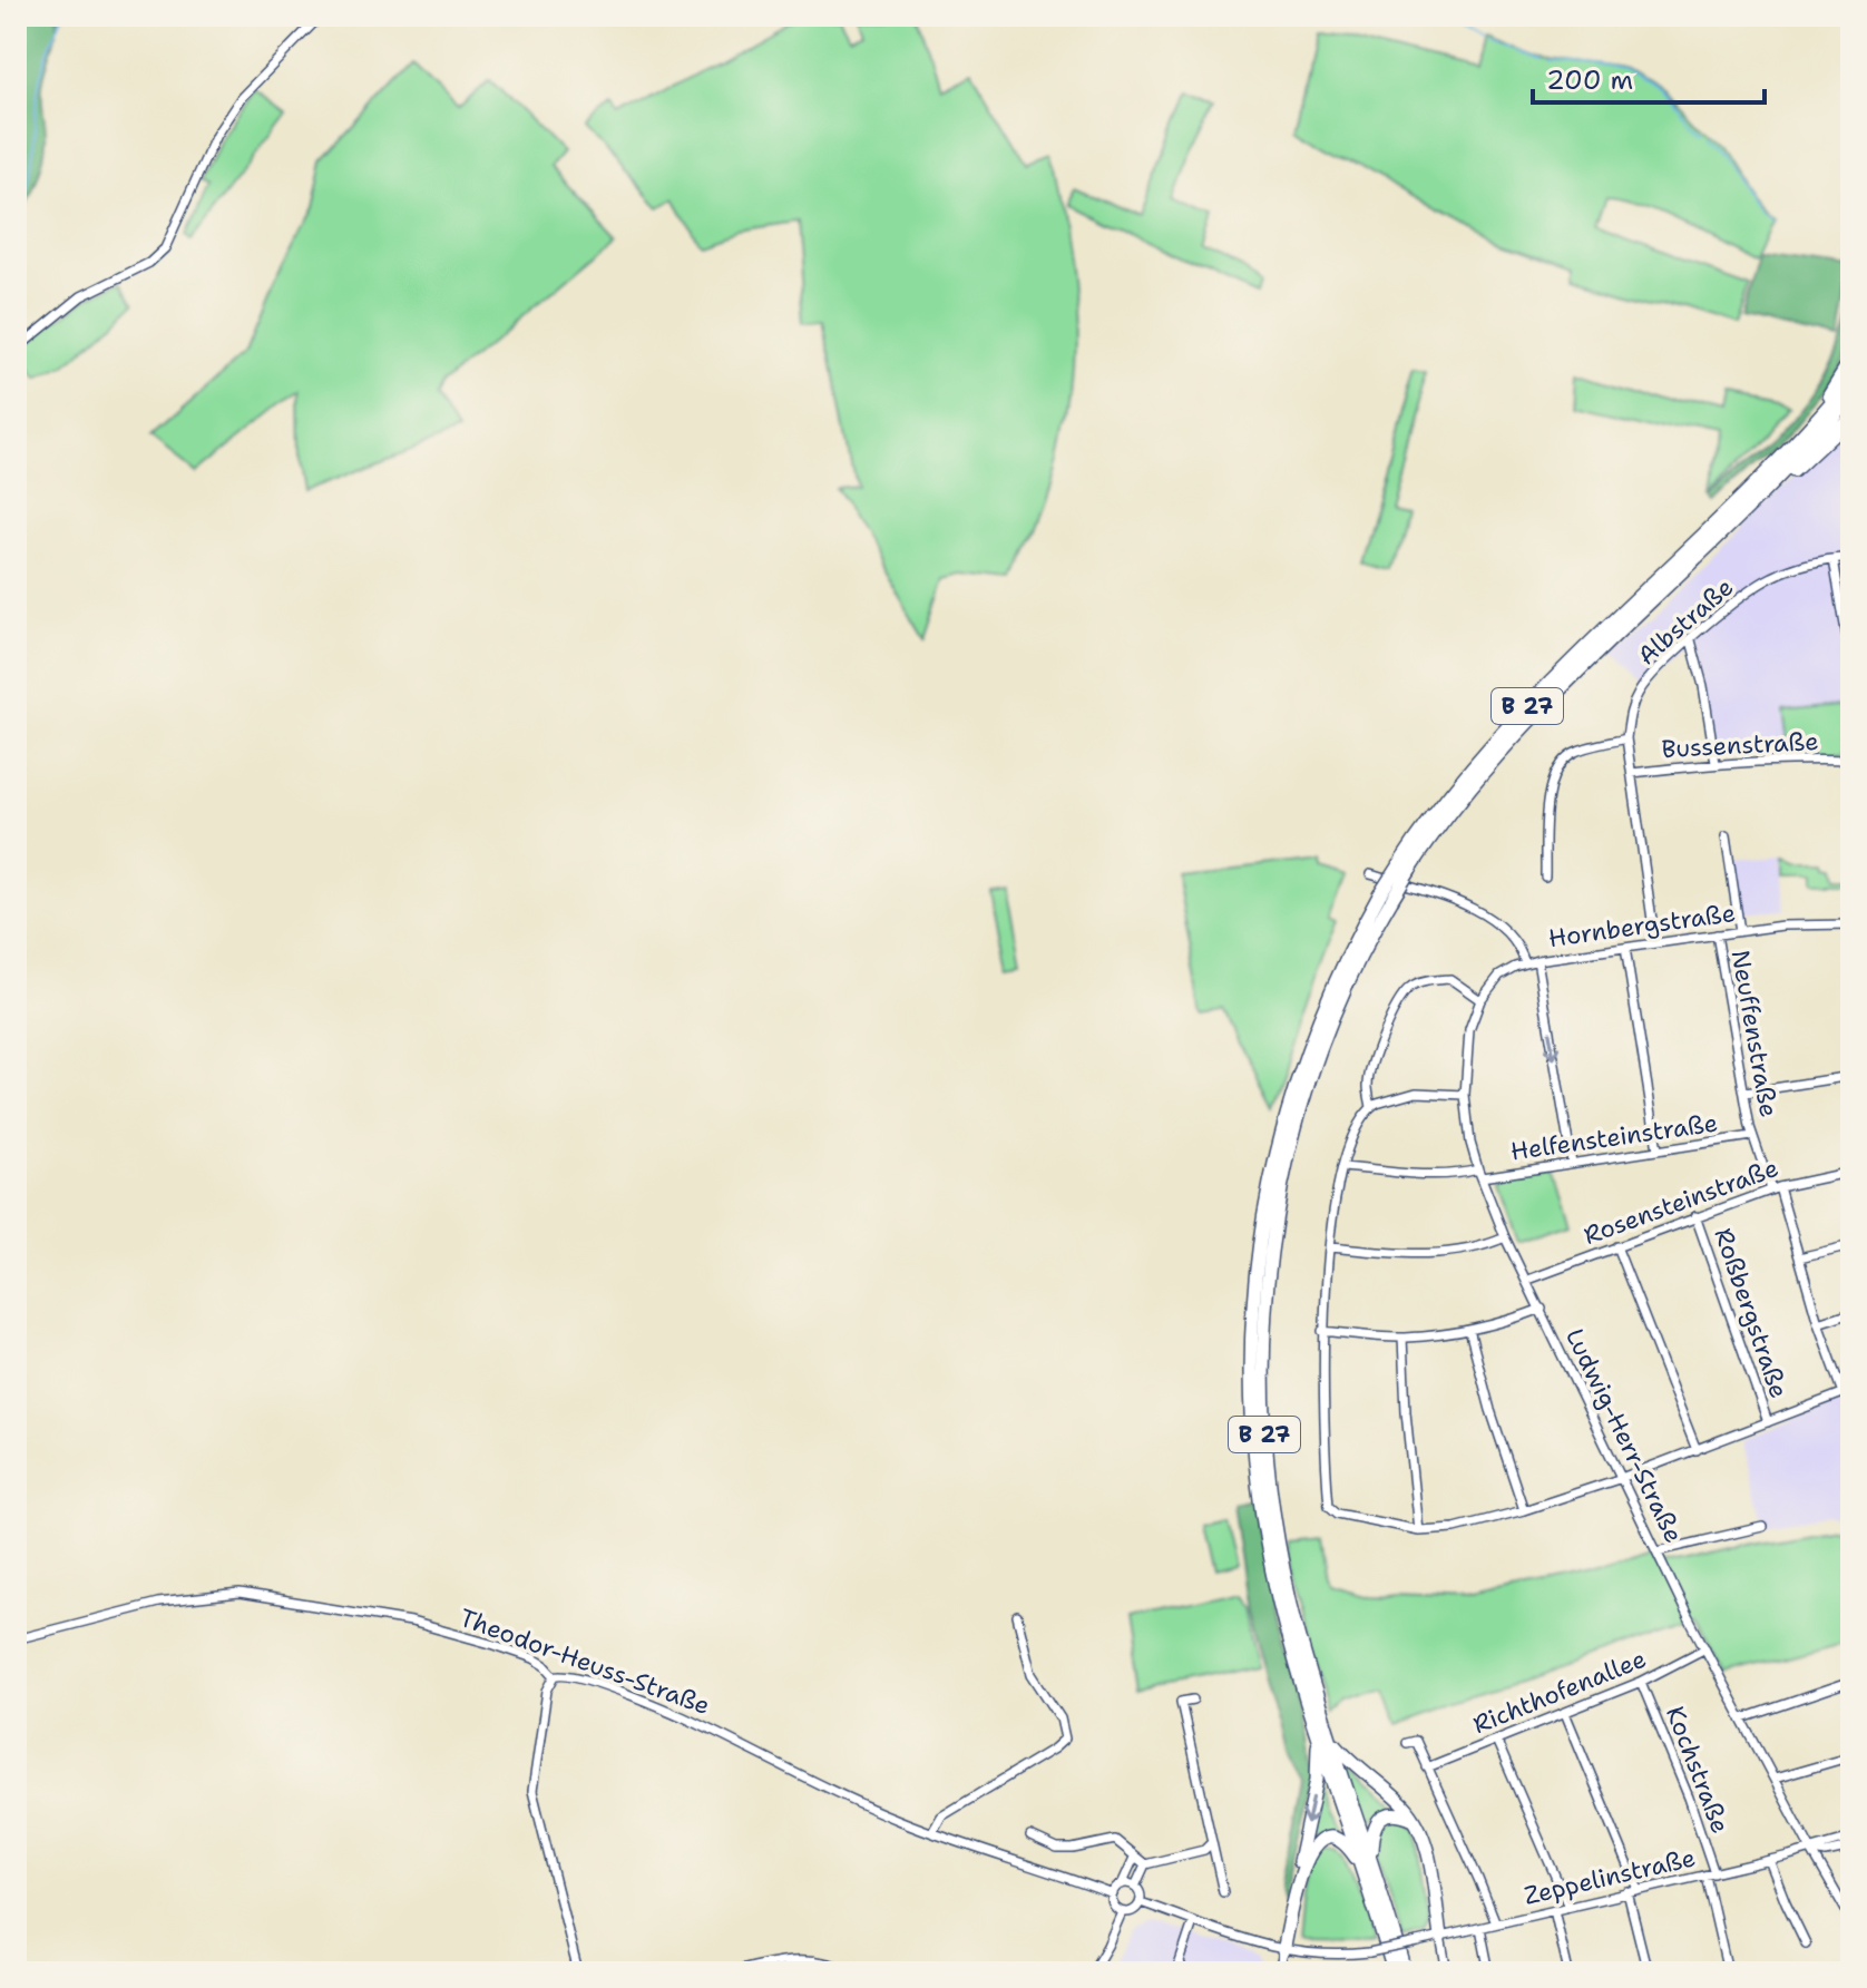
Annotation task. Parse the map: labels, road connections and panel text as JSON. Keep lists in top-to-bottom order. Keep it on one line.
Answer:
{"streets":{"highway":["B 27"],"street":["Albstraße","Bussenstraße","Hornbergstraße","Neuffenstraße","Helfensteinstraße","Rosensteinstraße","Roßbergstraße","Ludwig-Herr-Straße","Theodor-Heuss-Straße","Richthofenallee","Kochstraße","Zeppelinstraße"]},"crossings":[["Albstraße","Bussenstraße"],["Albstraße","Hornbergstraße"],["B 27","Zeppelinstraße"],["Hornbergstraße","Neuffenstraße"],["Hornbergstraße","Ludwig-Herr-Straße"],["Neuffenstraße","Helfensteinstraße"],["Neuffenstraße","Rosensteinstraße"],["Helfensteinstraße","Ludwig-Herr-Straße"],["Rosensteinstraße","Roßbergstraße"],["Rosensteinstraße","Ludwig-Herr-Straße"],["Ludwig-Herr-Straße","Richthofenallee"],["Ludwig-Herr-Straße","Zeppelinstraße"],["Richthofenallee","Kochstraße"],["Kochstraße","Zeppelinstraße"]],"scale_bar":"200 m"}
